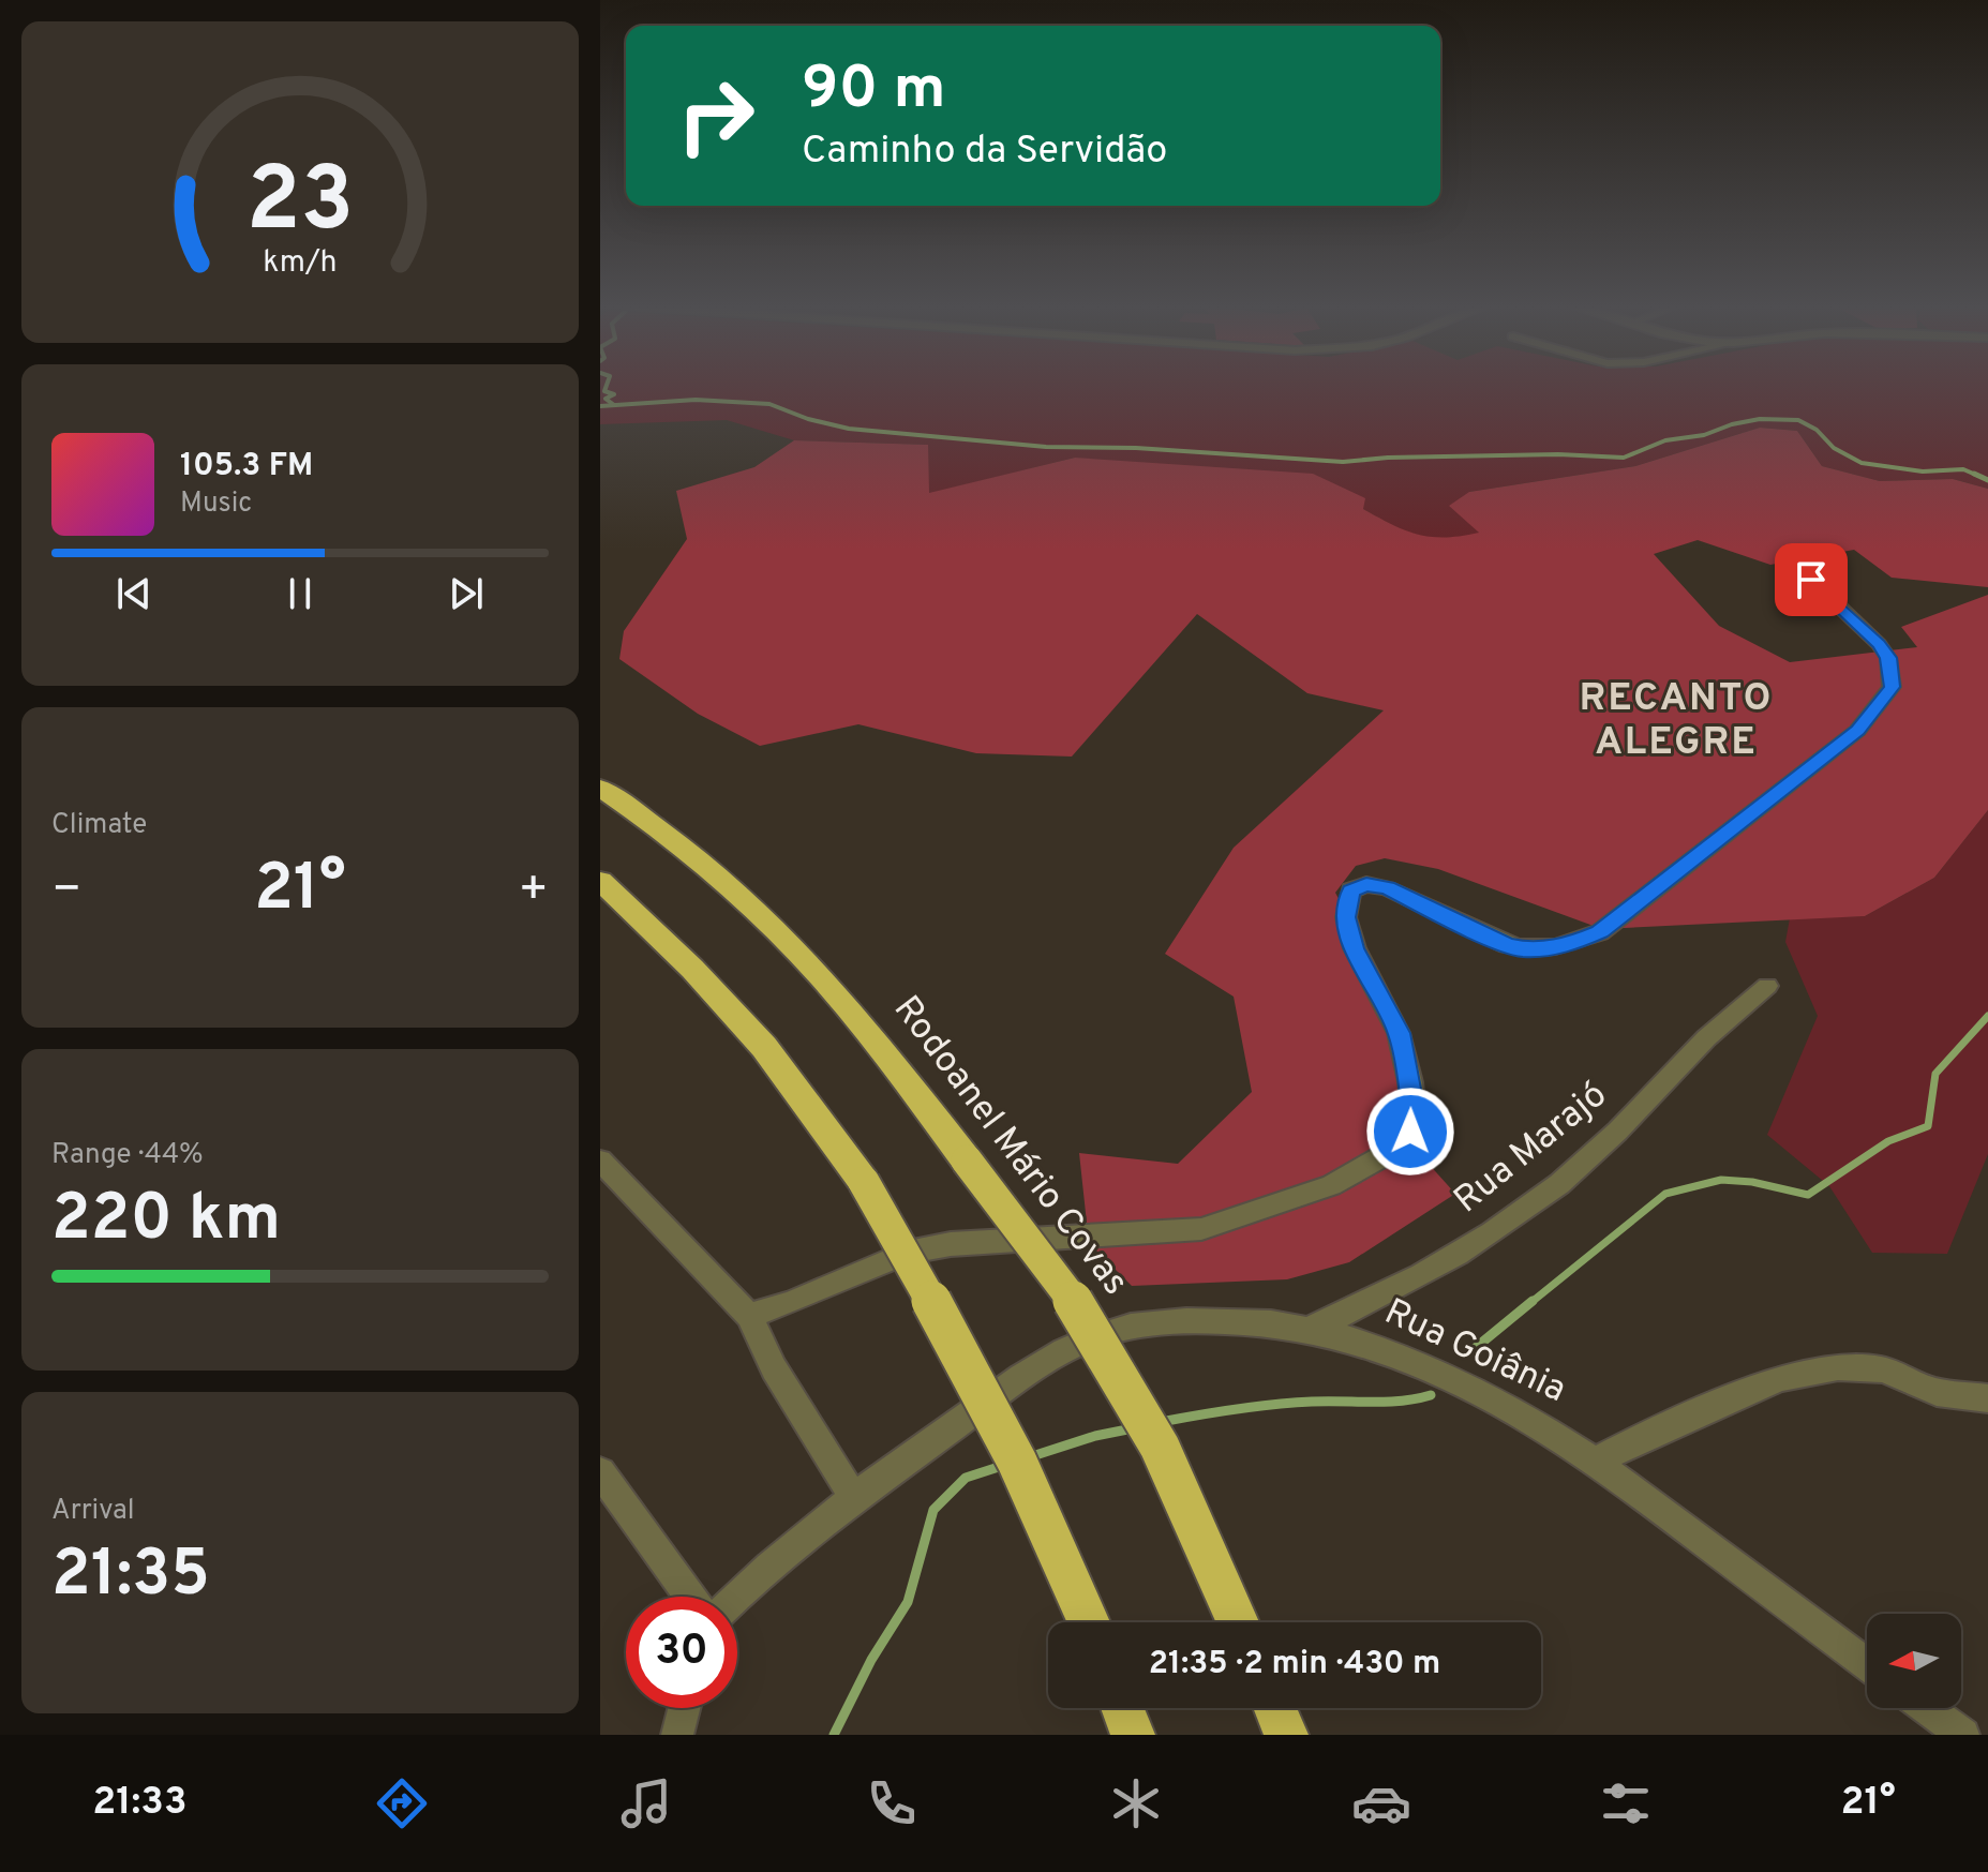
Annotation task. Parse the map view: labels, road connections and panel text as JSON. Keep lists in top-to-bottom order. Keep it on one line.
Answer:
{"streets":{"highway":["Rodoanel Mário Covas"],"street":["Rua Marajó","Rua Goiânia"]},"crossings":[["Rua Marajó","Rua Goiânia"]],"districts":["RECANTO ALEGRE"],"north":"left","page":{"turn":["90 m","Caminho da Servidão"],"song":["105.3 FM","Music"],"tile":["Climate",["Range · 44%","220 km"],["Arrival","21:35"]],"heat":["−","21°","+"],"limit":"30","trip":"21:35 · 2 min · 430 m","tabs":["21:33","21°"],"gauge":["23","km/h"]}}
